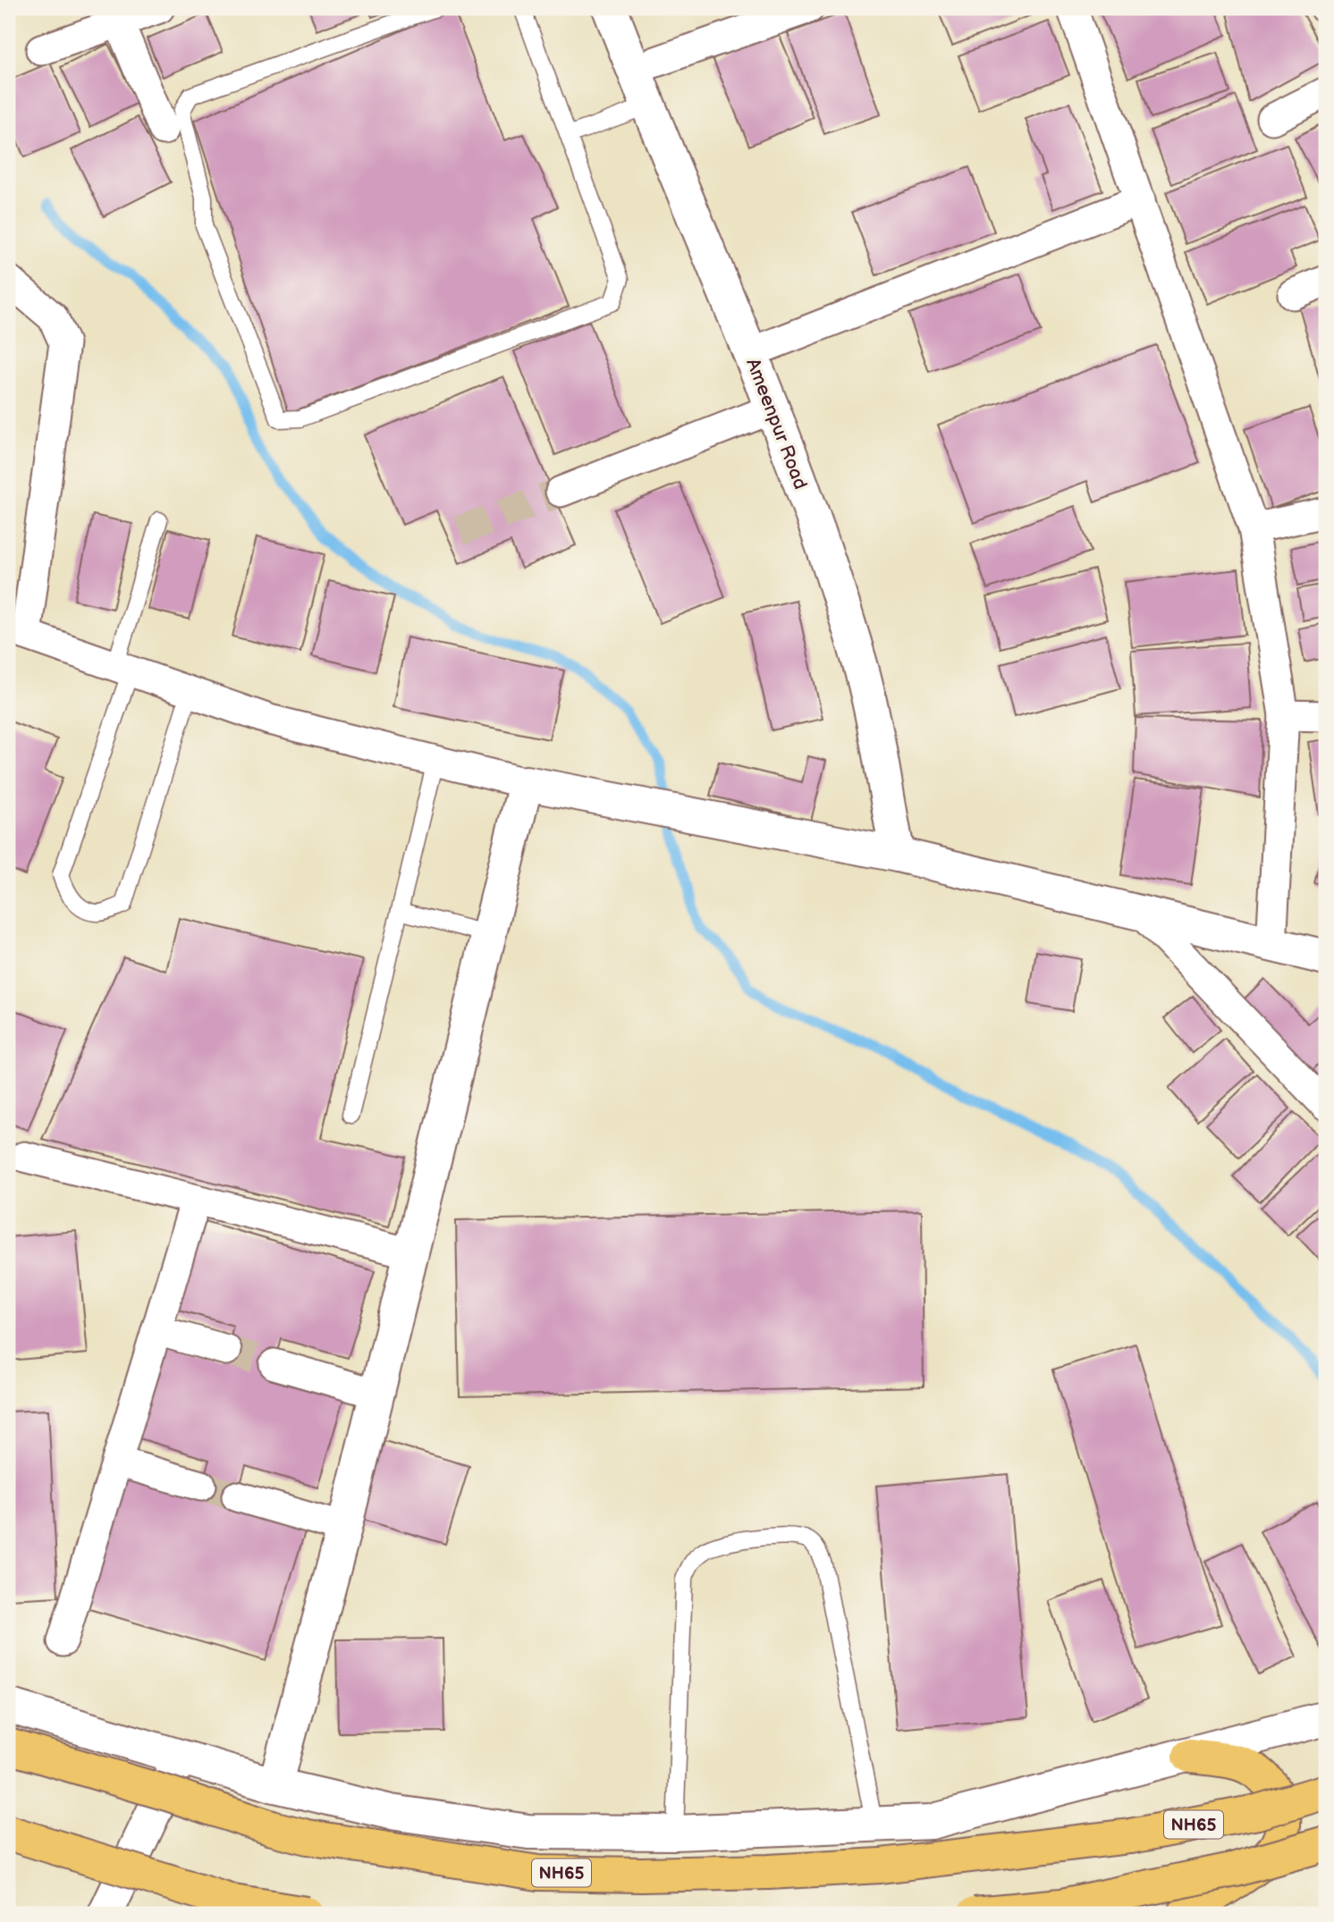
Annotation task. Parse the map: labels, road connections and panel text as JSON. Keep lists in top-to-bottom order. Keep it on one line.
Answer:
{"streets":{"main road":["NH65"],"street":["Ameenpur Road"]}}
